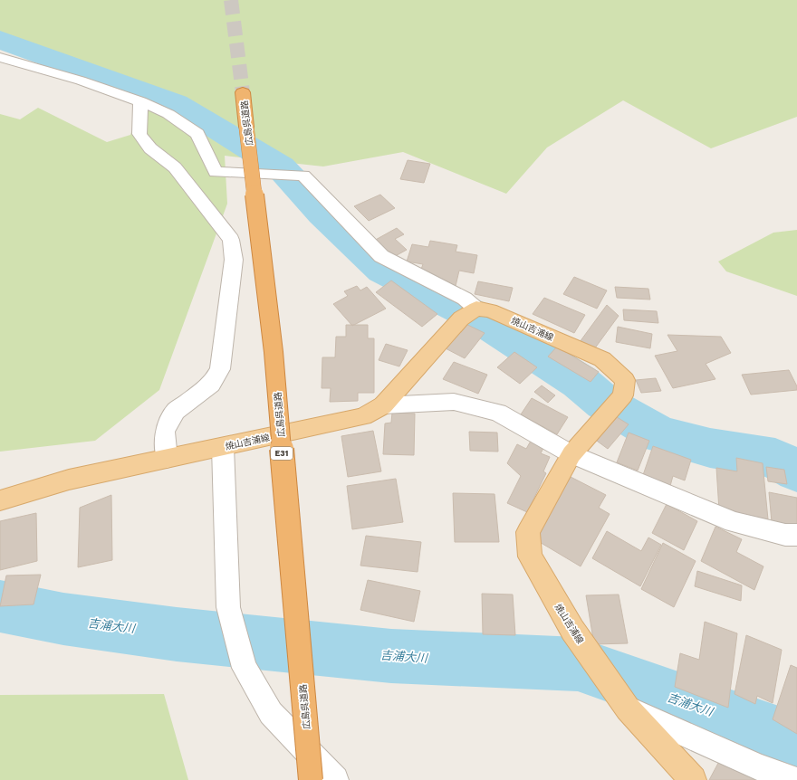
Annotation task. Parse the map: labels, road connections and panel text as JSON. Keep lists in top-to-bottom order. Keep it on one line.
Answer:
{"streets":{"highway":["広島呉道路","E31"],"main road":["焼山吉浦線"]},"water":["吉浦大川"]}
